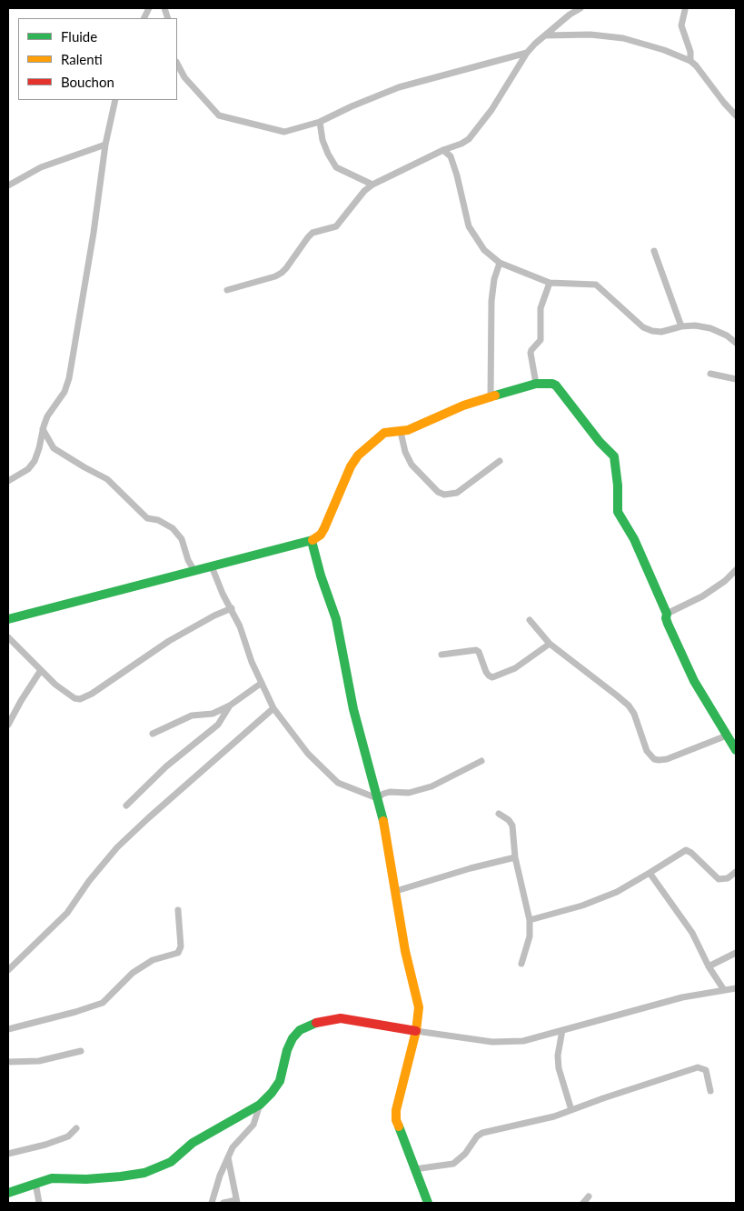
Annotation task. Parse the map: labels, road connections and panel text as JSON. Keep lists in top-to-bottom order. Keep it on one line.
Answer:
{"legend":["Fluide","Ralenti","Bouchon"]}
